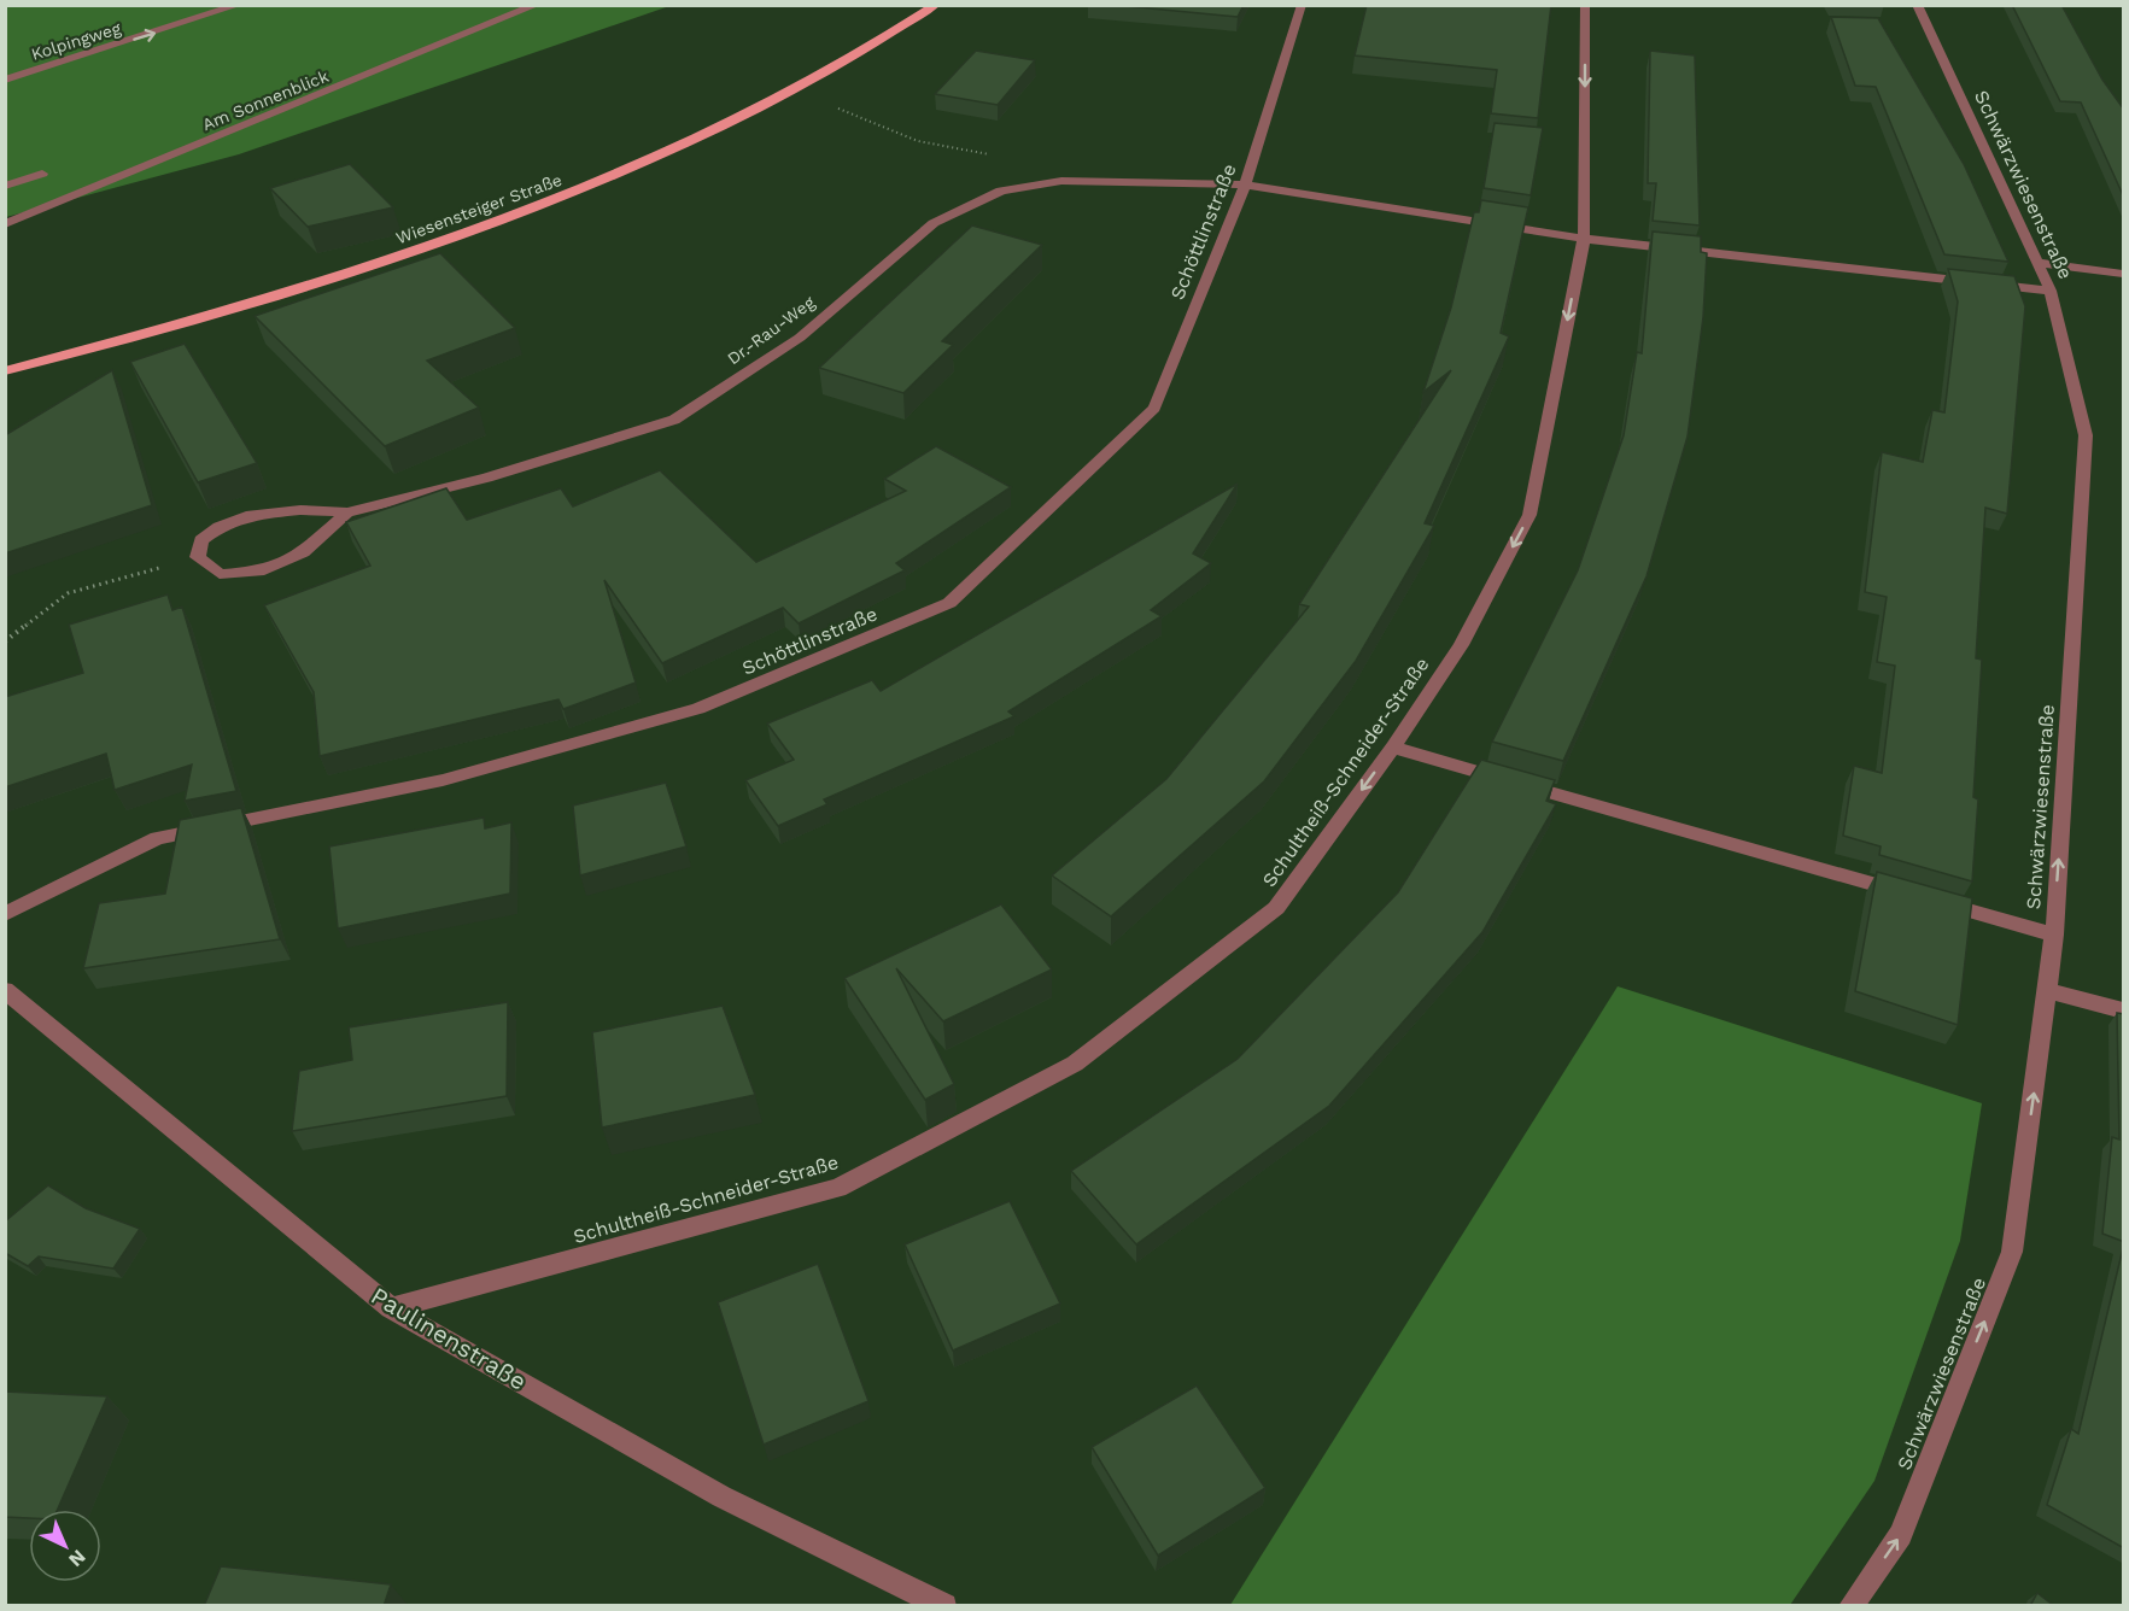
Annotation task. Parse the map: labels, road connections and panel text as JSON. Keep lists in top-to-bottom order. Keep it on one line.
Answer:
{"streets":{"main road":["Wiesensteiger Straße"],"street":["Kolpingweg","Am Sonnenblick","Schwärzwiesenstraße","Schöttlinstraße","Dr.-Rau-Weg","Schultheiß-Schneider-Straße","Paulinenstraße"]},"crossings":[["Schwärzwiesenstraße","Dr.-Rau-Weg"],["Schöttlinstraße","Dr.-Rau-Weg"],["Dr.-Rau-Weg","Schultheiß-Schneider-Straße"],["Schultheiß-Schneider-Straße","Paulinenstraße"]],"one_way":["Kolpingweg","Schwärzwiesenstraße","Schultheiß-Schneider-Straße"],"north":"bottom right"}
